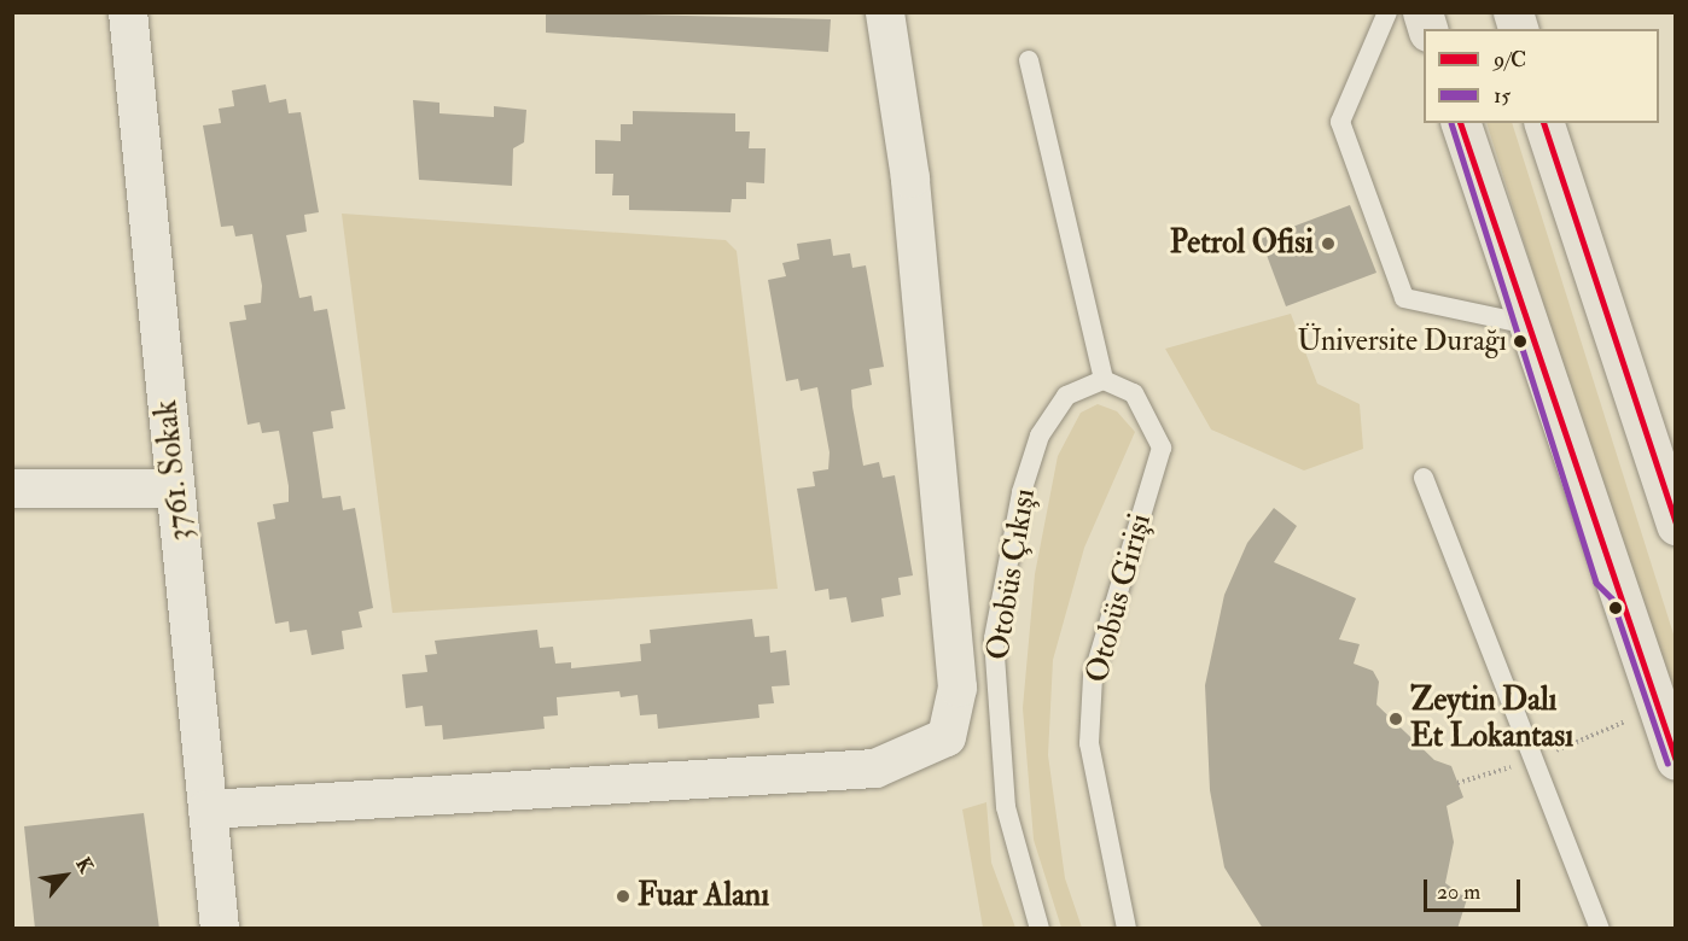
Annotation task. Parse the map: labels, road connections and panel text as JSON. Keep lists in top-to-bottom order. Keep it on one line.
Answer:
{"streets":{"street":["3761. Sokak"],"lane":["Otobüs Çıkışı","Otobüs Girişi"]},"crossings":[["Otobüs Çıkışı","Otobüs Girişi"]],"places":["Petrol Ofisi","Üniversite Durağı","Zeytin Dalı Et Lokantası","Fuar Alanı"],"lines":["transit line 9/C","transit line 15"],"legend":["9/C","15"],"scale_bar":"20 m","north":"top right"}
